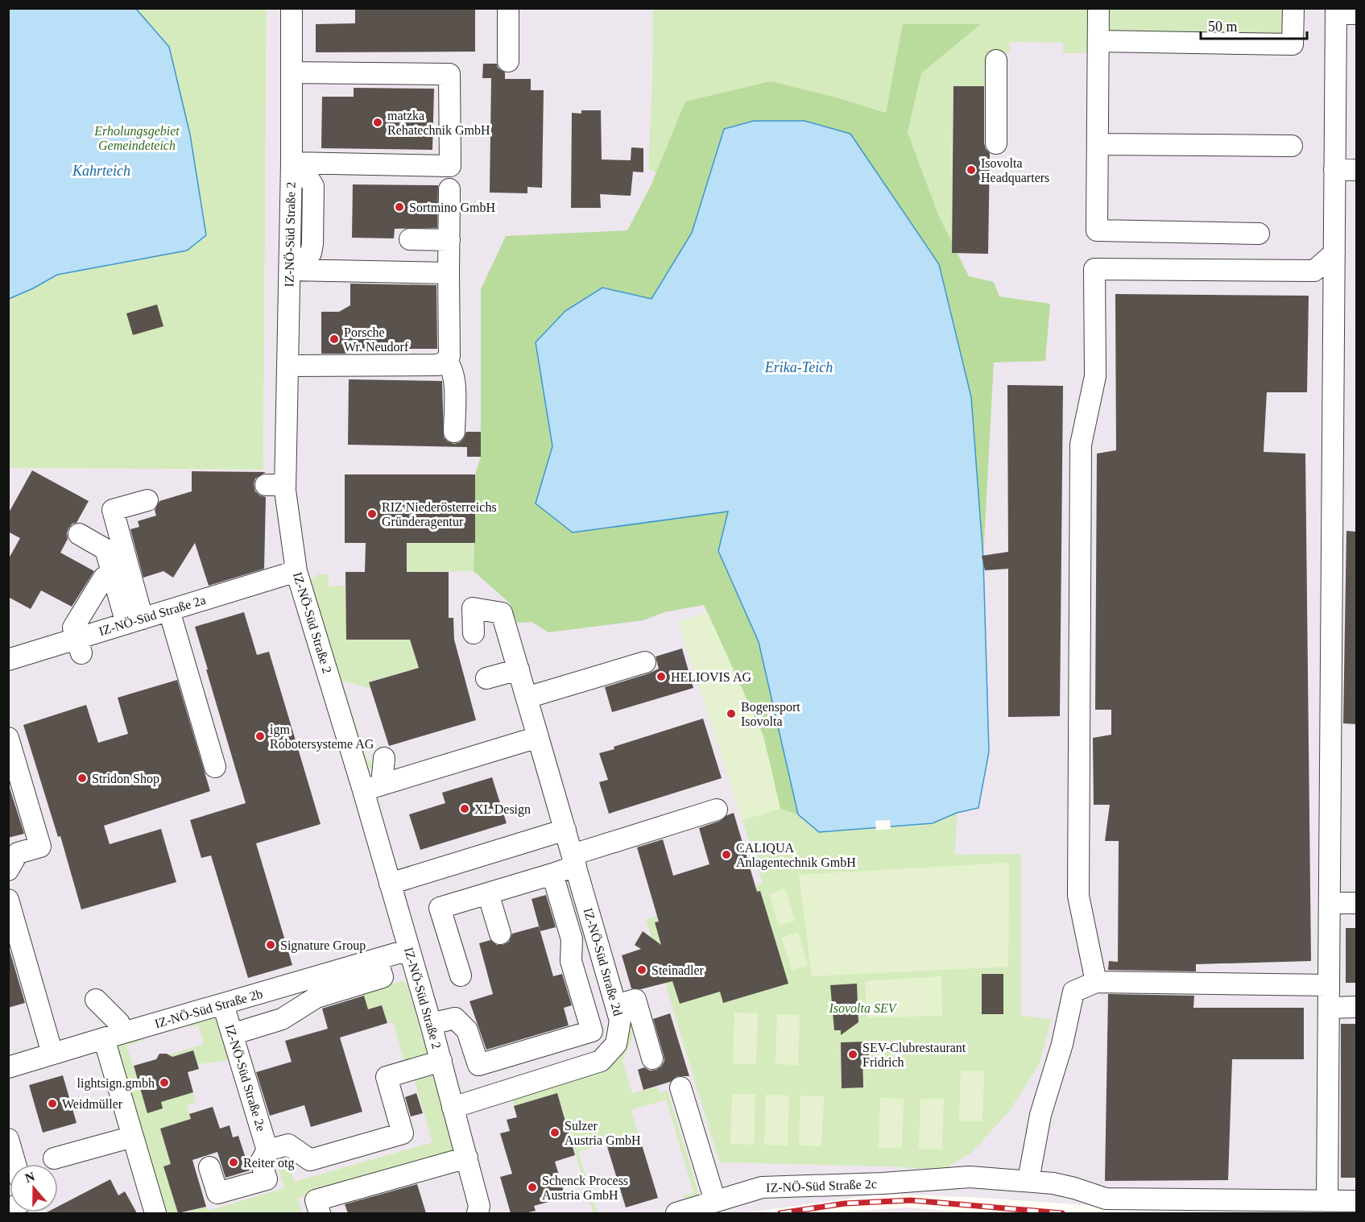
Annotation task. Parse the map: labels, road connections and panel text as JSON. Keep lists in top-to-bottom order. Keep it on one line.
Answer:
{"streets":{"street":["IZ-NÖ-Süd Straße 2","IZ-NÖ-Süd Straße 2a","IZ-NÖ-Süd Straße 2d","IZ-NÖ-Süd Straße 2b","IZ-NÖ-Süd Straße 2e","IZ-NÖ-Süd Straße 2c"]},"crossings":[["IZ-NÖ-Süd Straße 2","IZ-NÖ-Süd Straße 2a"],["IZ-NÖ-Süd Straße 2","IZ-NÖ-Süd Straße 2d"],["IZ-NÖ-Süd Straße 2","IZ-NÖ-Süd Straße 2b"],["IZ-NÖ-Süd Straße 2b","IZ-NÖ-Süd Straße 2e"]],"water":["Kahrteich","Erika-Teich"],"parks":["Erholungsgebiet Gemeindeteich","Isovolta SEV"],"places":["matzka Rehatechnik GmbH","Isovolta Headquarters","Sortmino GmbH","Porsche Wr. Neudorf","RIZ Niederösterreichs Gründeragentur","HELIOVIS AG","Bogensport Isovolta","igm Robotersysteme AG","Stridon Shop","XL Design","CALIQUA Anlagentechnik GmbH","Signature Group","Steinadler","SEV-Clubrestaurant Fridrich","lightsign.gmbh","Weidmüller","Sulzer Austria GmbH","Reiter otg","Schenck Process Austria GmbH"],"scale_bar":"50 m","north":"top"}
